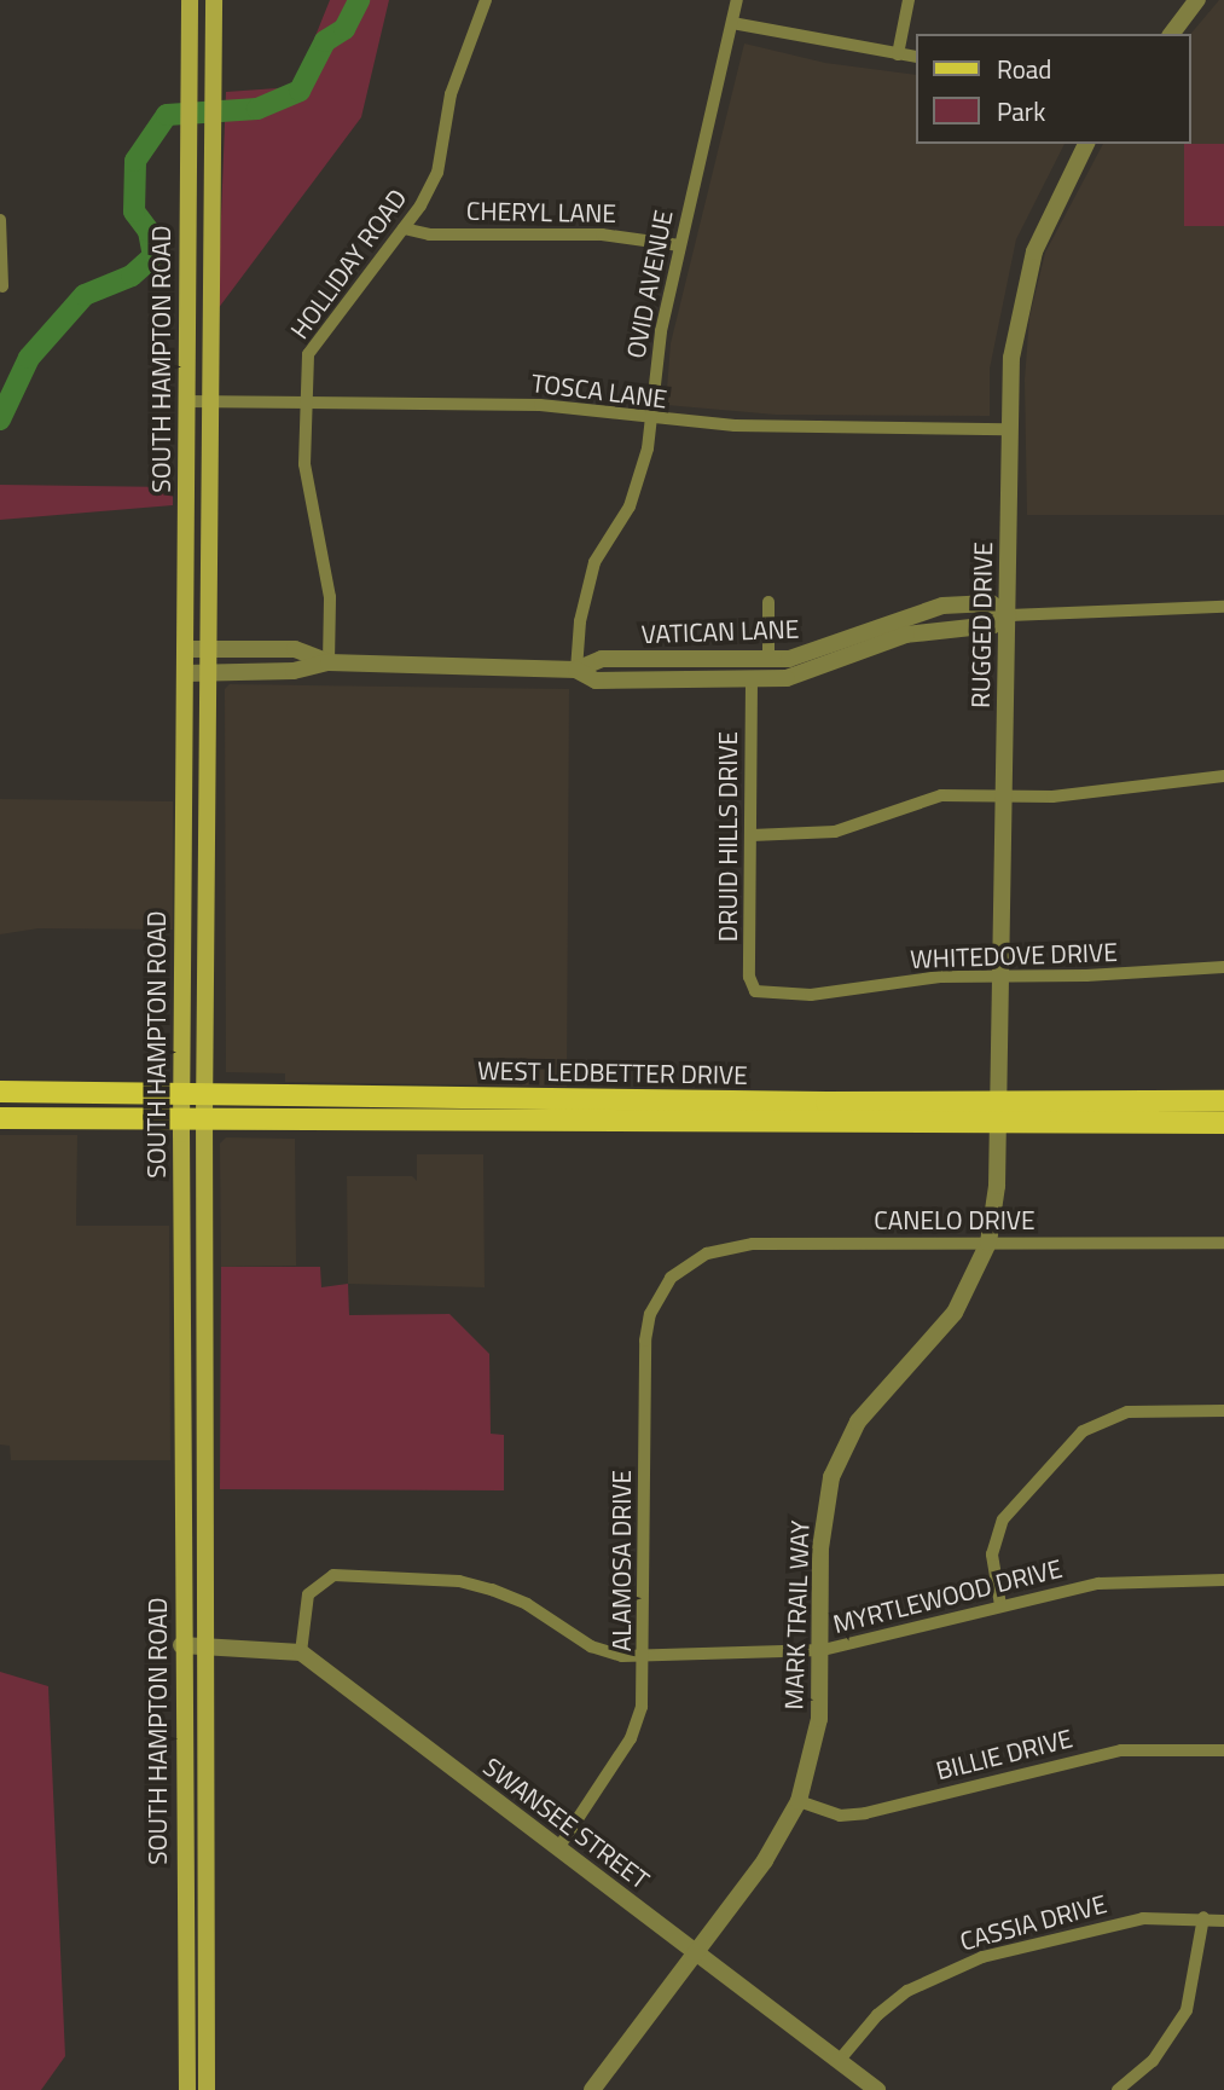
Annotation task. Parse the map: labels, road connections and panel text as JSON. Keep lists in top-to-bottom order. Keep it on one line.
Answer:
{"streets":{"main road":["SOUTH HAMPTON ROAD","WEST LEDBETTER DRIVE"],"street":["CHERYL LANE","HOLLIDAY ROAD","OVID AVENUE","TOSCA LANE","RUGGED DRIVE","VATICAN LANE","DRUID HILLS DRIVE","WHITEDOVE DRIVE","CANELO DRIVE","ALAMOSA DRIVE","MYRTLEWOOD DRIVE","MARK TRAIL WAY","BILLIE DRIVE","SWANSEE STREET","CASSIA DRIVE"]},"crossings":[["CHERYL LANE","HOLLIDAY ROAD"],["CHERYL LANE","OVID AVENUE"],["HOLLIDAY ROAD","TOSCA LANE"],["HOLLIDAY ROAD","VATICAN LANE"],["OVID AVENUE","TOSCA LANE"],["OVID AVENUE","VATICAN LANE"],["SOUTH HAMPTON ROAD","TOSCA LANE"],["SOUTH HAMPTON ROAD","VATICAN LANE"],["SOUTH HAMPTON ROAD","WEST LEDBETTER DRIVE"],["TOSCA LANE","RUGGED DRIVE"],["RUGGED DRIVE","VATICAN LANE"],["RUGGED DRIVE","WHITEDOVE DRIVE"],["RUGGED DRIVE","WEST LEDBETTER DRIVE"],["RUGGED DRIVE","MARK TRAIL WAY"],["VATICAN LANE","DRUID HILLS DRIVE"],["DRUID HILLS DRIVE","WHITEDOVE DRIVE"],["WEST LEDBETTER DRIVE","MARK TRAIL WAY"],["CANELO DRIVE","ALAMOSA DRIVE"],["CANELO DRIVE","MARK TRAIL WAY"],["ALAMOSA DRIVE","MYRTLEWOOD DRIVE"],["ALAMOSA DRIVE","SWANSEE STREET"],["MYRTLEWOOD DRIVE","MARK TRAIL WAY"],["MYRTLEWOOD DRIVE","SWANSEE STREET"],["MARK TRAIL WAY","BILLIE DRIVE"],["MARK TRAIL WAY","SWANSEE STREET"],["SWANSEE STREET","CASSIA DRIVE"]],"legend":["Road","Park"]}
